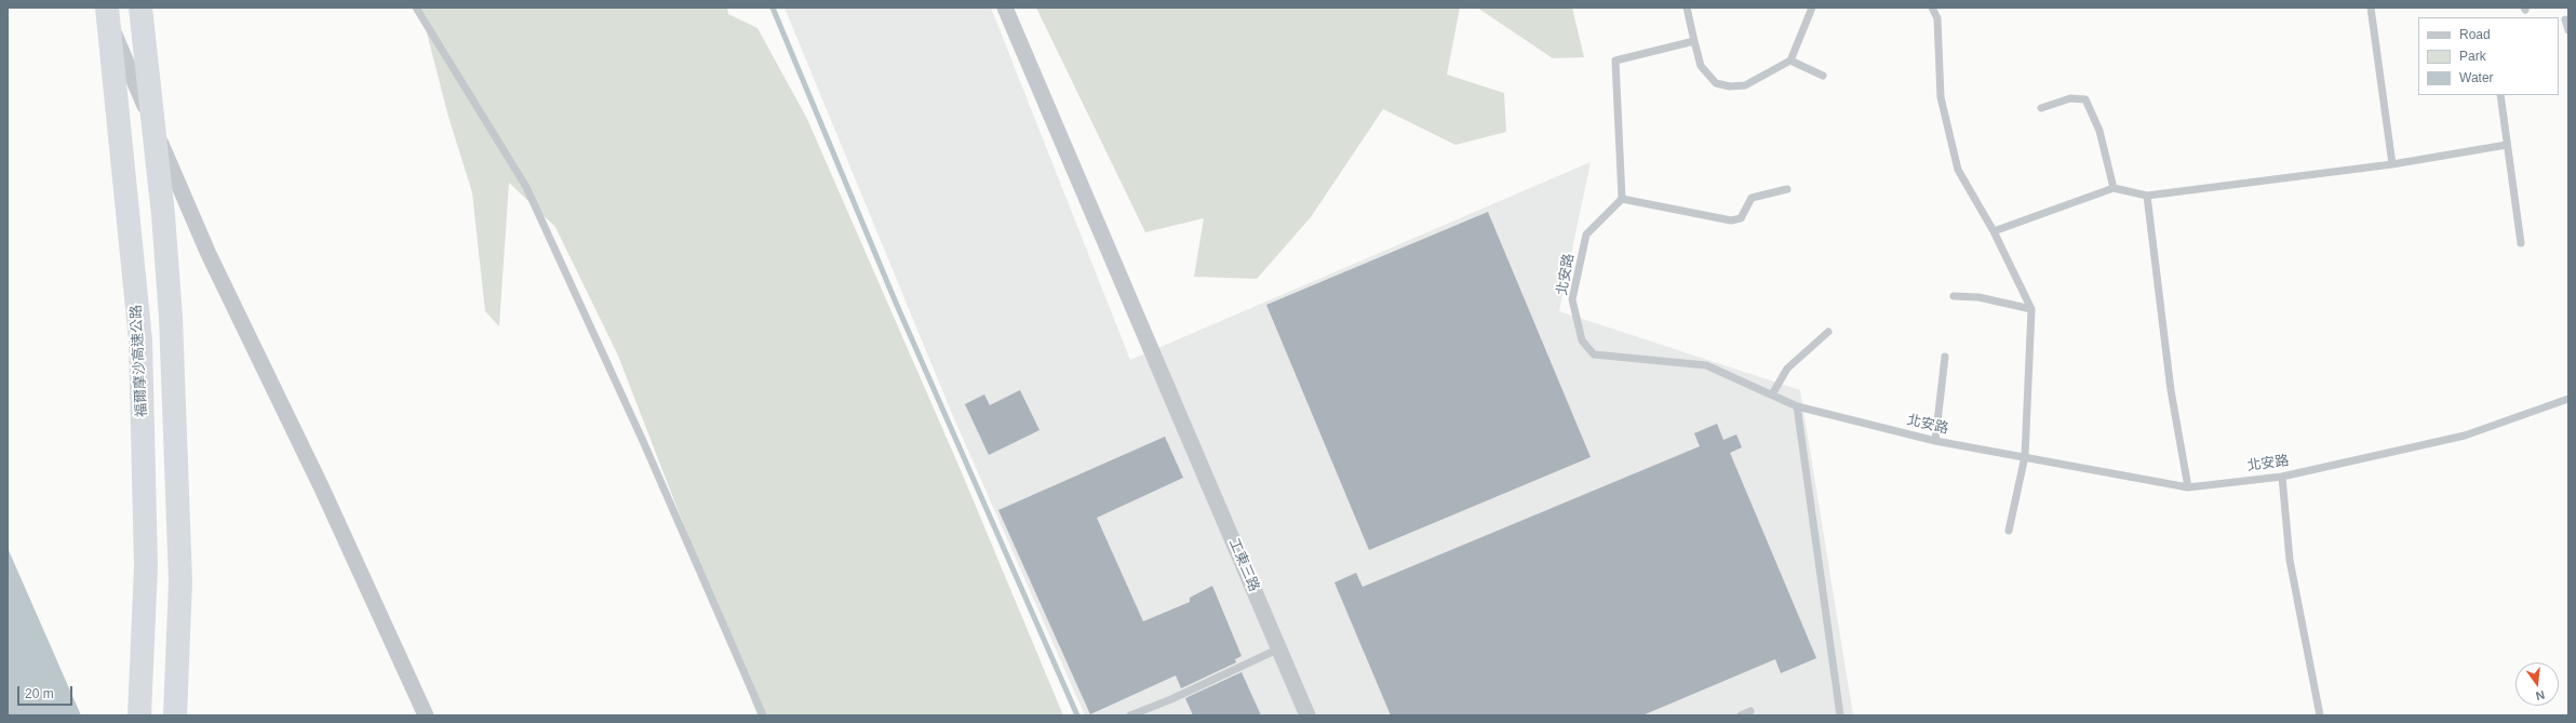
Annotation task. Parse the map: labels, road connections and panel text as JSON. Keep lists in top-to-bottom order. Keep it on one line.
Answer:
{"streets":{"highway":["福爾摩沙高速公路"],"street":["工東三路"],"lane":["北安路"]},"legend":["Road","Park","Water"],"scale_bar":"20 m","north":"bottom"}
